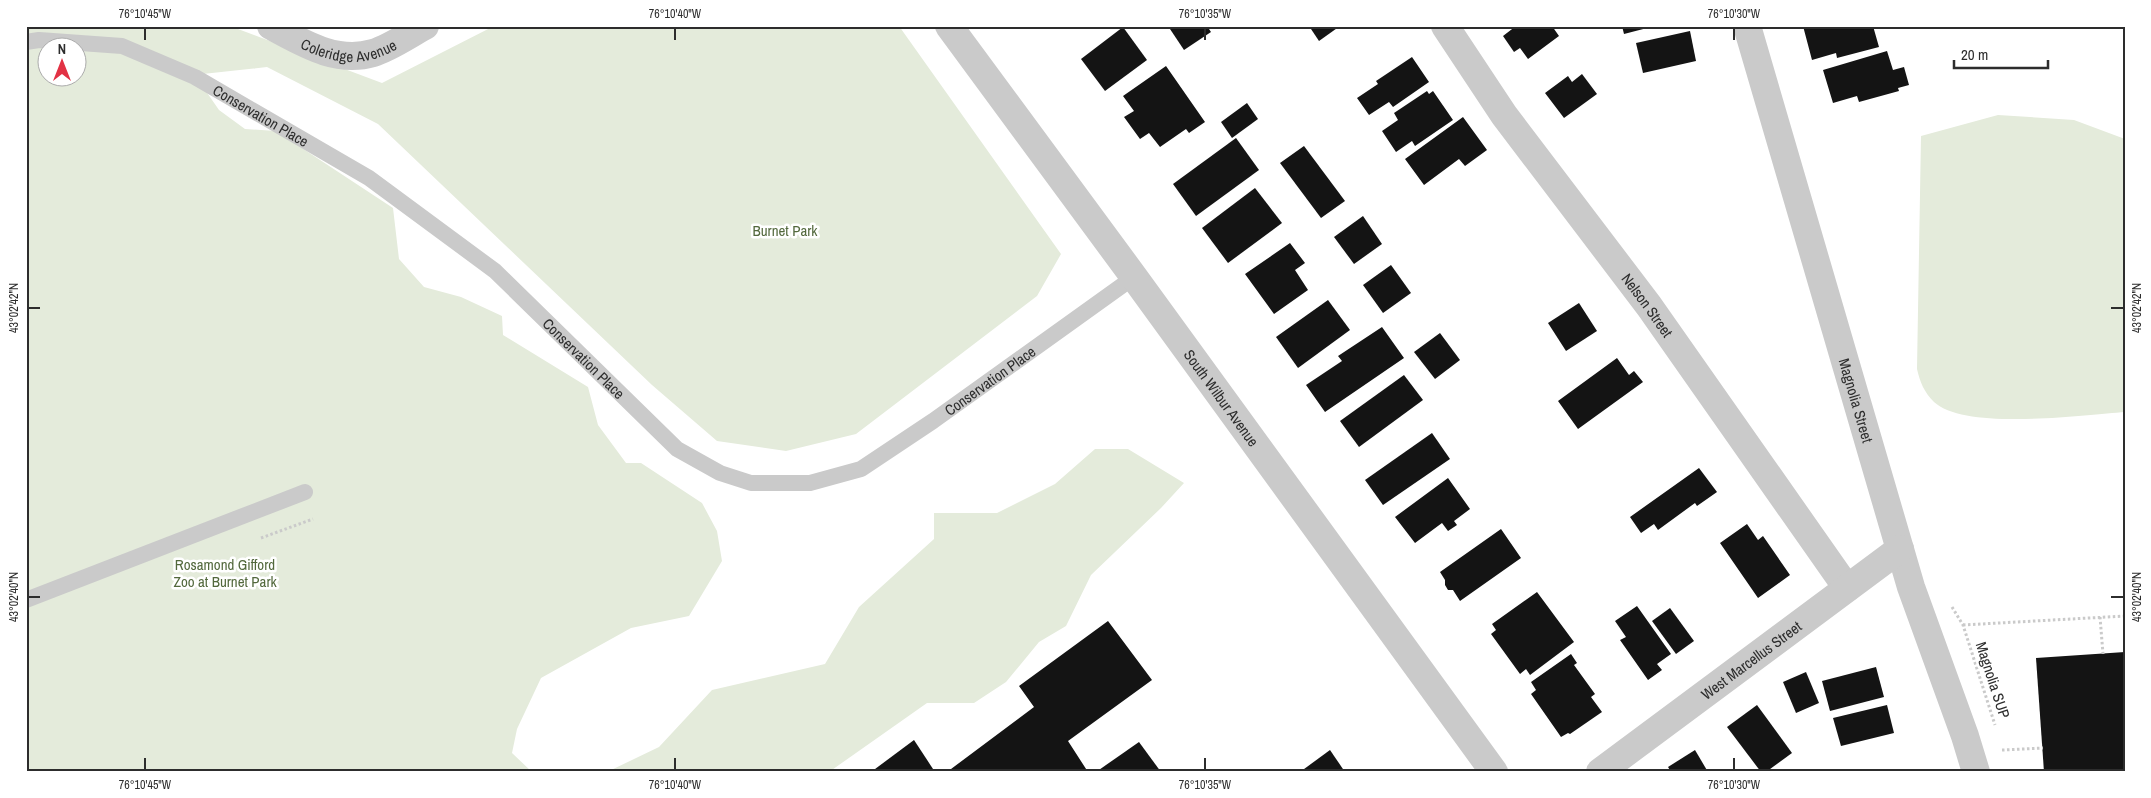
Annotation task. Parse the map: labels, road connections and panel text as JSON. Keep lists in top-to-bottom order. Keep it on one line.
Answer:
{"streets":{"street":["Coleridge Avenue","Nelson Street","South Wilbur Avenue","Magnolia Street","West Marcellus Street"],"lane":["Conservation Place"],"path":["Magnolia SUP"]},"crossings":[["Conservation Place","South Wilbur Avenue"],["Nelson Street","West Marcellus Street"],["Magnolia Street","West Marcellus Street"]],"parks":["Burnet Park","Rosamond Gifford Zoo at Burnet Park"],"scale_bar":"20 m","north":"top","coordinates":["76°10'45\"W","76°10'40\"W","76°10'35\"W","76°10'30\"W","43°02'42\"N","43°02'40\"N"]}
